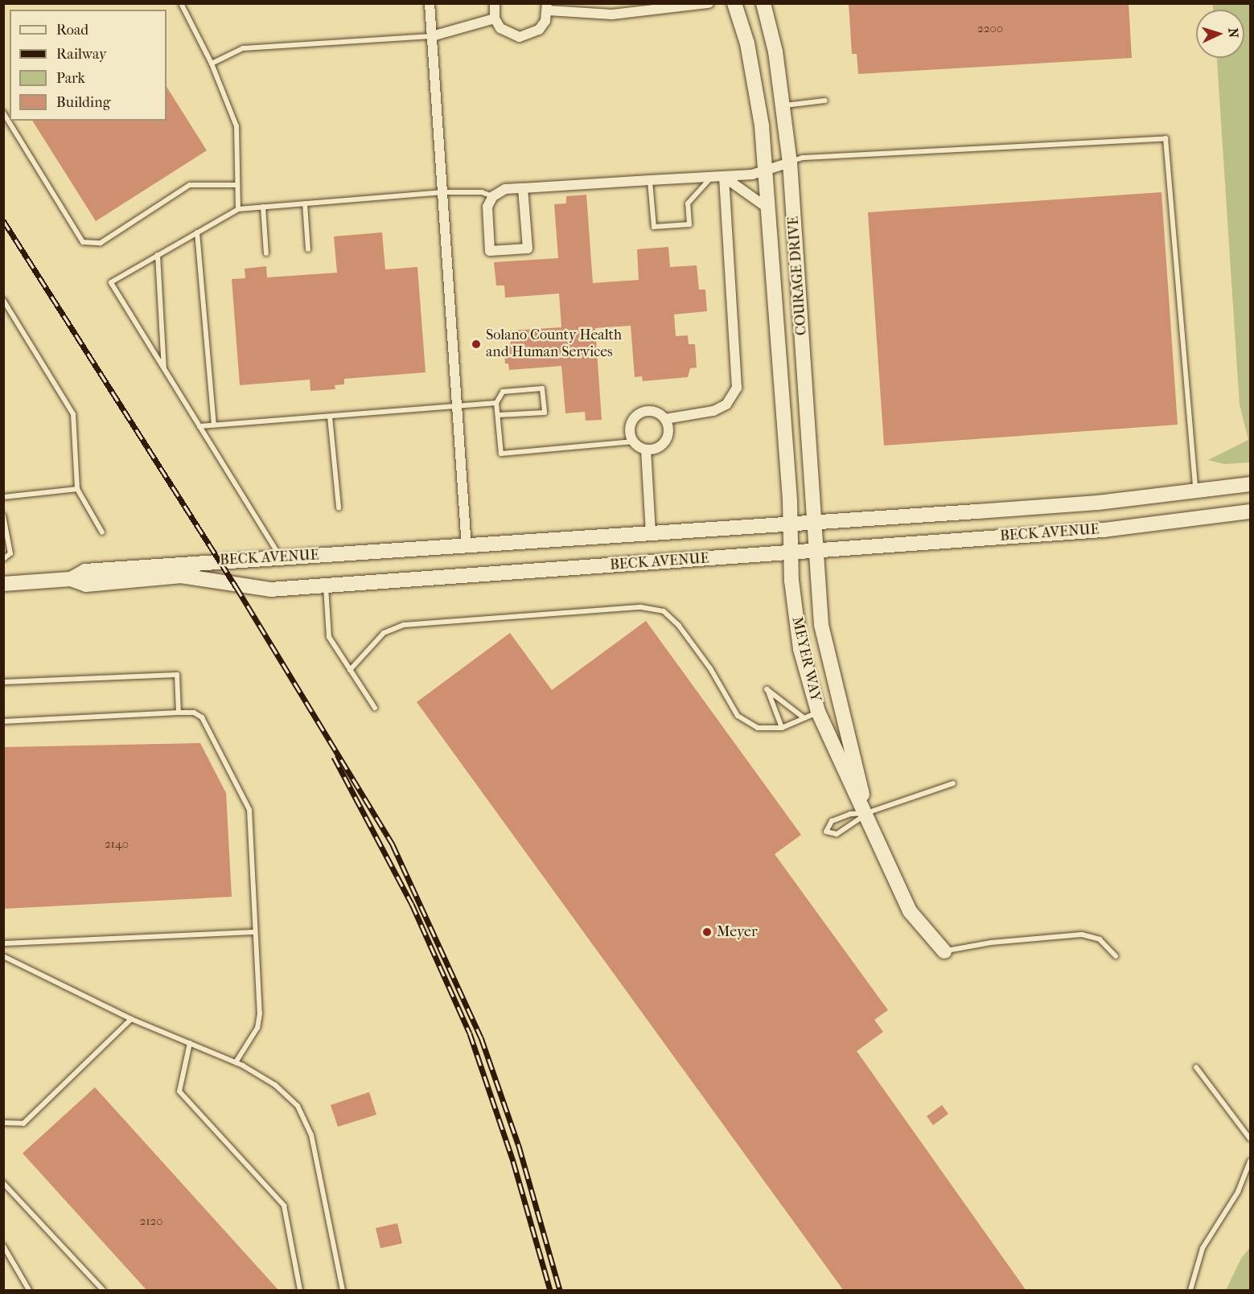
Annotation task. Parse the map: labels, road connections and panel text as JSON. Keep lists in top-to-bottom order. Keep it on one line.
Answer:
{"streets":{"street":["COURAGE DRIVE","BECK AVENUE","MEYER WAY"]},"crossings":[["COURAGE DRIVE","BECK AVENUE"],["COURAGE DRIVE","MEYER WAY"],["BECK AVENUE","MEYER WAY"]],"places":["Solano County Health and Human Services","Meyer"],"house_numbers":["2200","2140","2120"],"legend":["Road","Railway","Park","Building"],"north":"right"}
